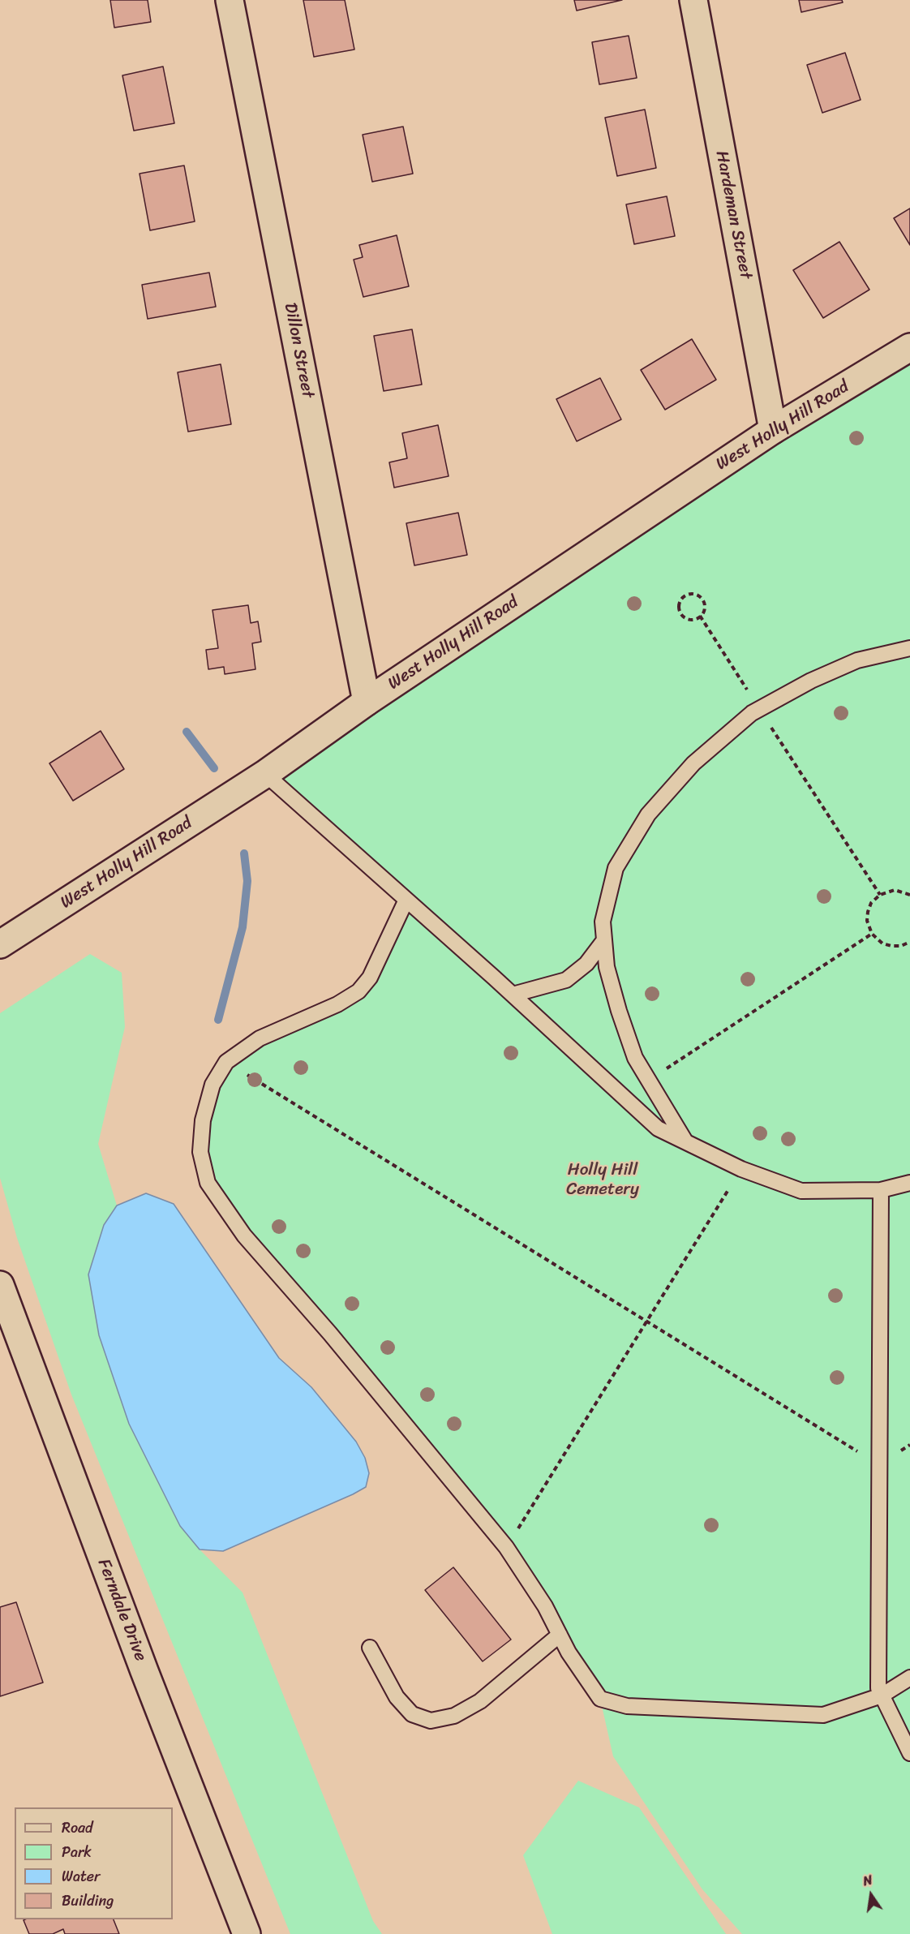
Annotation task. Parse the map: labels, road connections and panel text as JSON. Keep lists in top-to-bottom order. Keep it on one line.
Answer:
{"streets":{"street":["Hardeman Street","Dillon Street","West Holly Hill Road","Ferndale Drive"]},"crossings":[["Hardeman Street","West Holly Hill Road"],["Dillon Street","West Holly Hill Road"]],"parks":["Holly Hill Cemetery"],"legend":["Road","Park","Water","Building"],"north":"top"}
